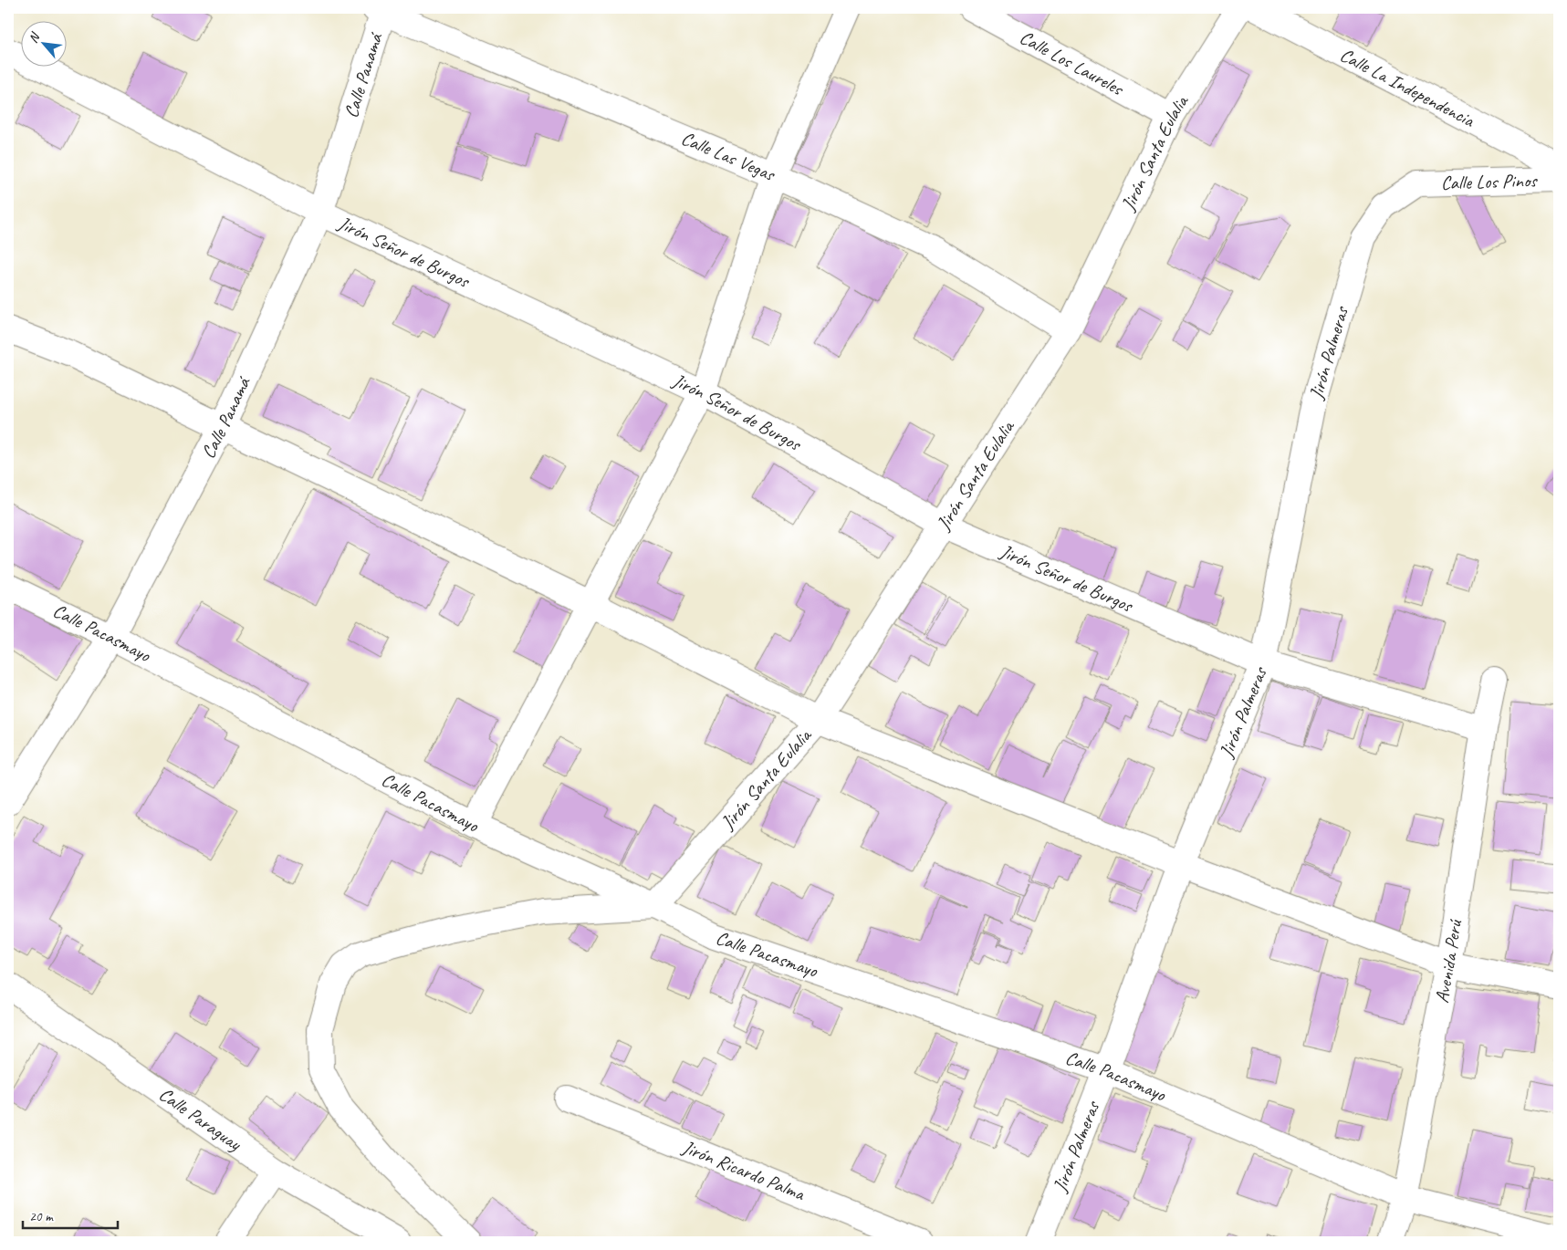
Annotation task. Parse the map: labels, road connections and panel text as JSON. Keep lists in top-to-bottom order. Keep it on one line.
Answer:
{"streets":{"street":["Calle Los Laureles","Calle Panamá","Calle La Independencia","Jirón Santa Eulalia","Calle Las Vegas","Calle Los Pinos","Jirón Señor de Burgos","Jirón Palmeras","Calle Pacasmayo","Avenida Perú","Calle Paraguay","Jirón Ricardo Palma"]},"crossings":[["Calle Los Laureles","Jirón Santa Eulalia"],["Calle Panamá","Calle Las Vegas"],["Calle Panamá","Jirón Señor de Burgos"],["Calle Panamá","Calle Pacasmayo"],["Jirón Santa Eulalia","Calle Las Vegas"],["Jirón Santa Eulalia","Jirón Señor de Burgos"],["Jirón Santa Eulalia","Calle Pacasmayo"],["Calle Los Pinos","Jirón Palmeras"],["Jirón Señor de Burgos","Jirón Palmeras"],["Jirón Señor de Burgos","Avenida Perú"],["Jirón Palmeras","Calle Pacasmayo"],["Calle Pacasmayo","Avenida Perú"]],"scale_bar":"20 m","north":"top left"}
